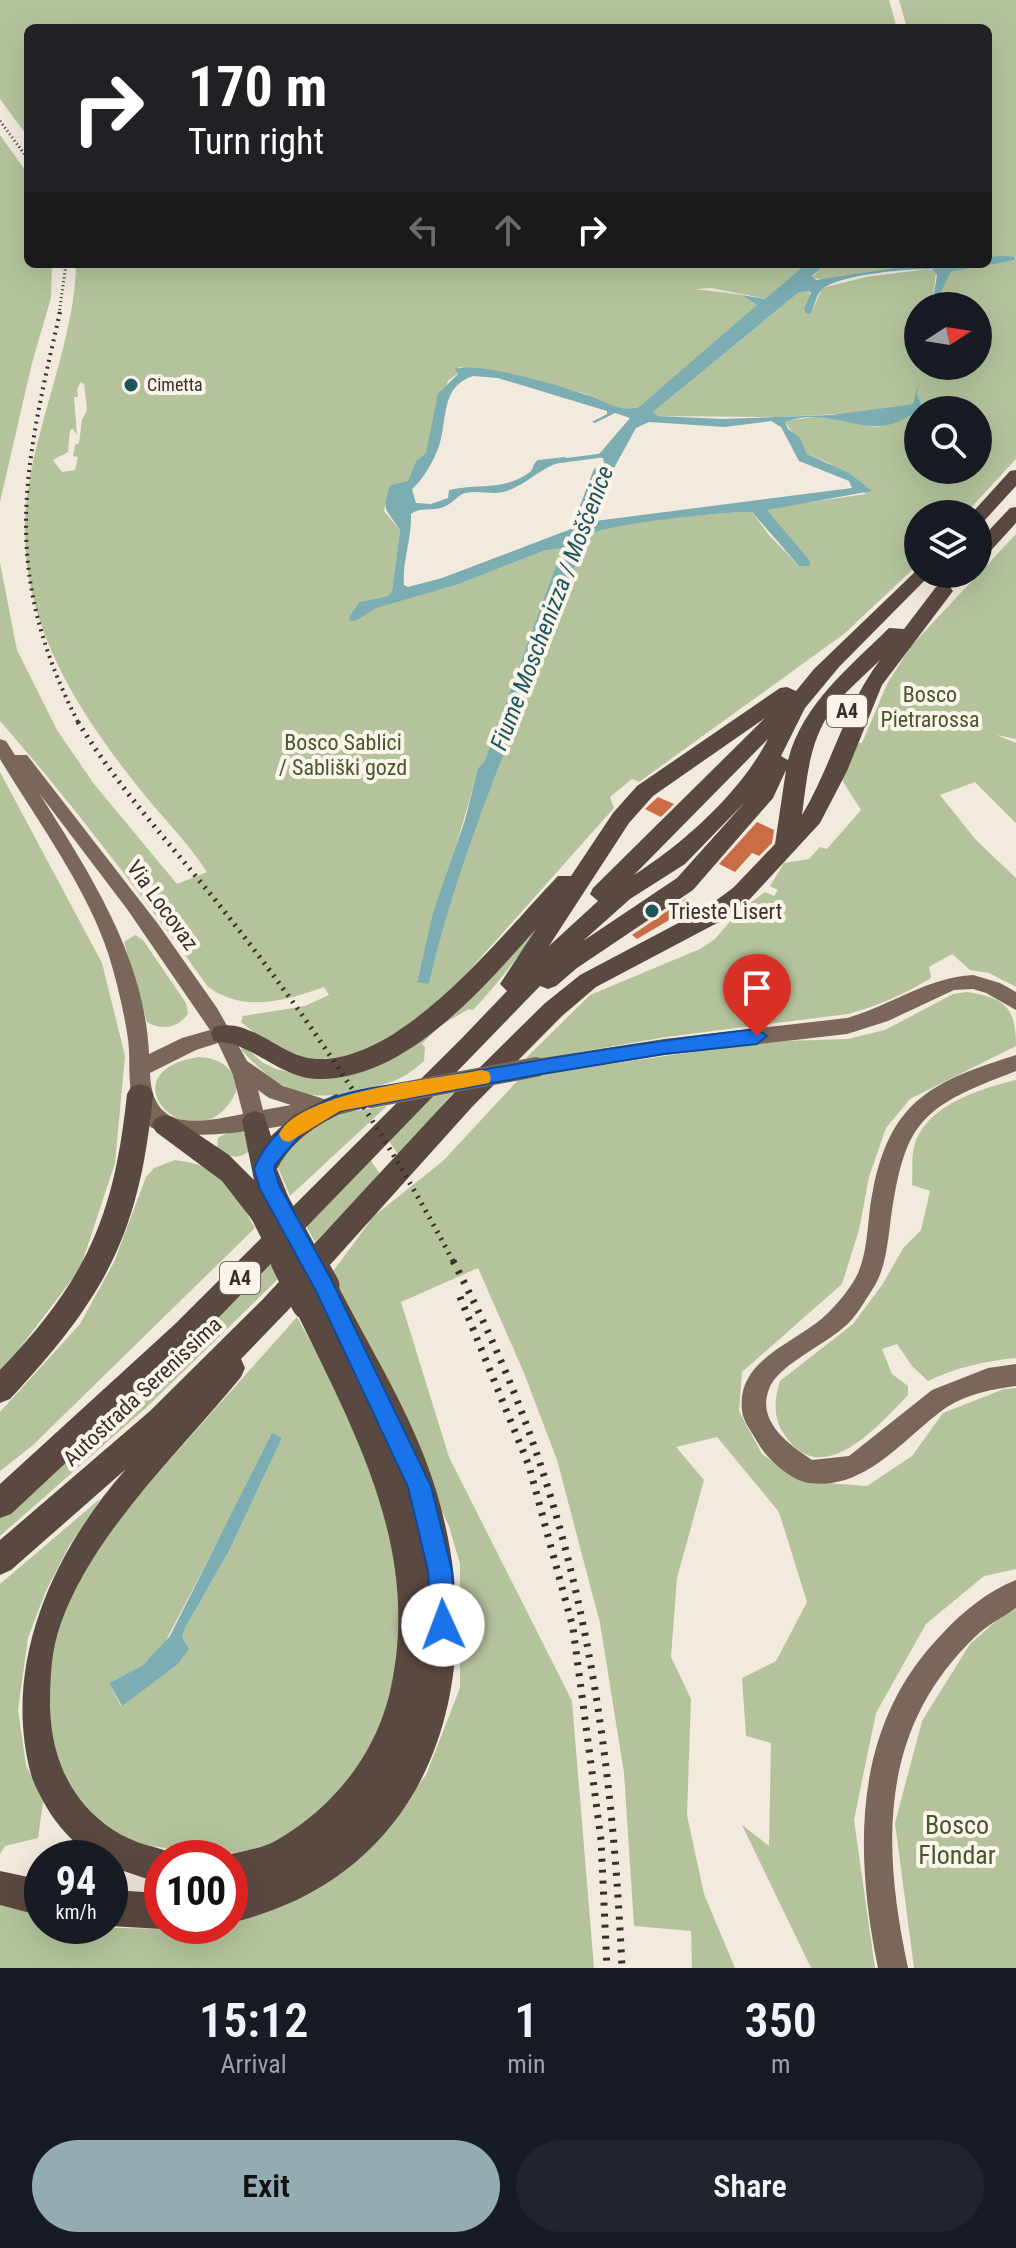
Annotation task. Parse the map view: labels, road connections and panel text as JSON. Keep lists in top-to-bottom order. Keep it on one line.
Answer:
{"streets":{"highway":["A4","Autostrada Serenissima"],"main road":["Via Locovaz"]},"crossings":[["A4","Autostrada Serenissima"]],"water":["Fiume Moschenizza / Moščenice"],"parks":["Bosco Pietrarossa","Bosco Sablici / Sabliški gozd","Bosco Flondar"],"places":["Cimetta","Trieste Lisert"],"north":"right","page":{"turn":["170 m","Turn right"],"speed":"94 km/h","limit":"100","eta":["15:12","Arrival","1","min","350","m"],"buttons":["Exit","Share"]}}
